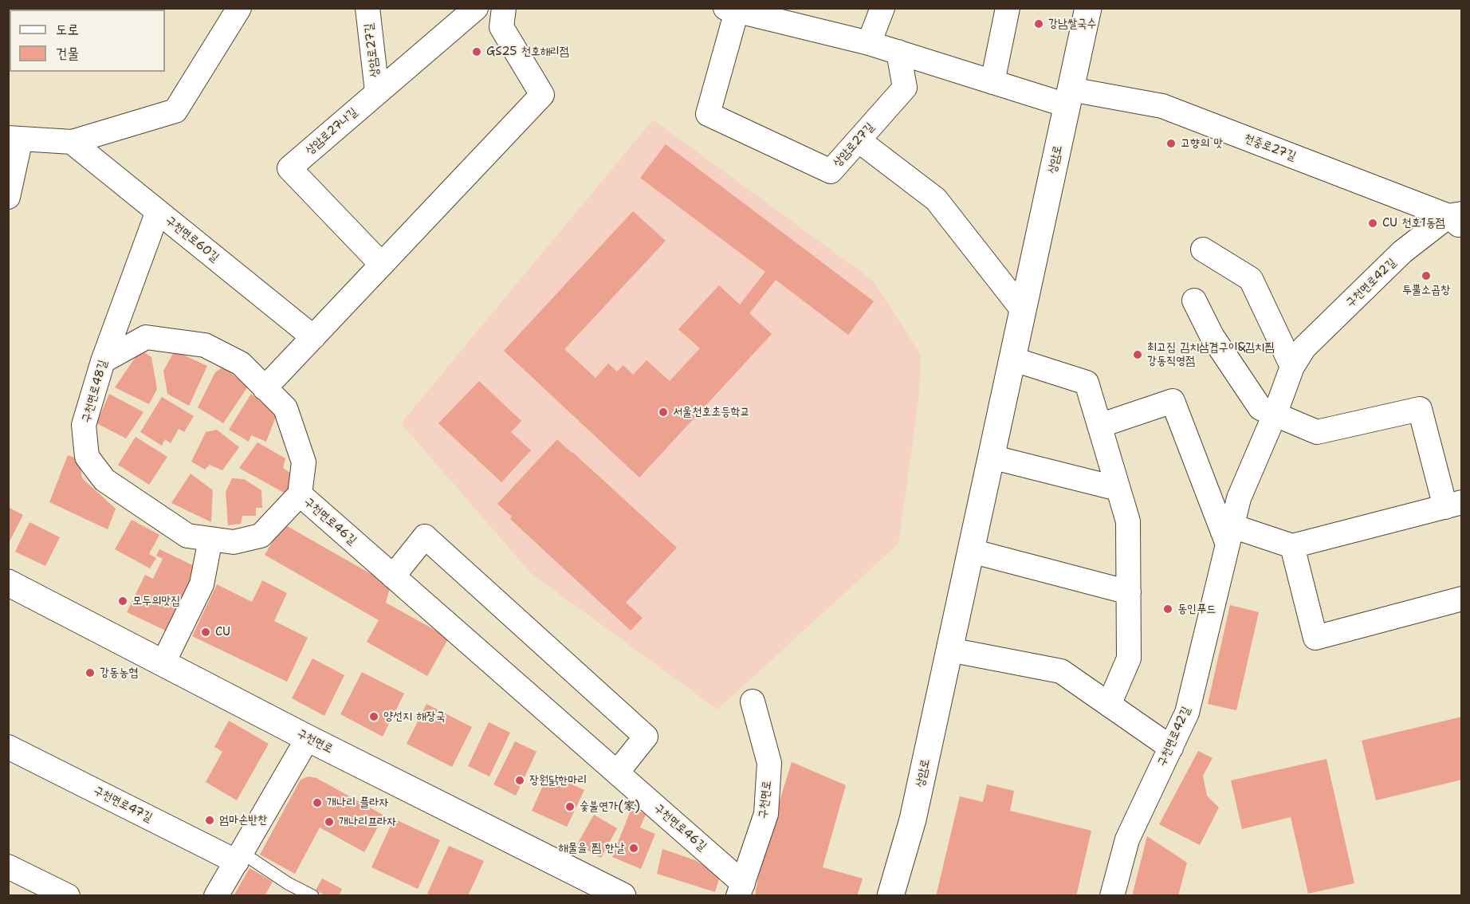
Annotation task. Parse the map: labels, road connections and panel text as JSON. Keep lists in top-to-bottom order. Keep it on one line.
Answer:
{"streets":{"street":["상암로27길","상암로27나길","천중로27길","상암로","구천면로60길","구천면로42길","구천면로48길","구천면로46길","구천면로","구천면로47길"]},"crossings":[["상암로27길","상암로27나길"],["천중로27길","상암로"],["천중로27길","구천면로42길"],["구천면로60길","구천면로48길"],["구천면로48길","구천면로46길"],["구천면로46길","구천면로"]],"places":["강남쌀국수","GS25 천호해리점","고향의 맛","CU 천호1동점","투뿔소곱창","최고집 김치삼겹구이&김치찜 강동직영점","서울천호초등학교","모두의맛집","동인푸드","CU","강동농협","양선지 해장국","장원닭한마리","개나리 플라자","숯불연가(家)","엄마손반찬","개나리프라자","해물을 찜 한날"],"legend":["도로","건물"]}
